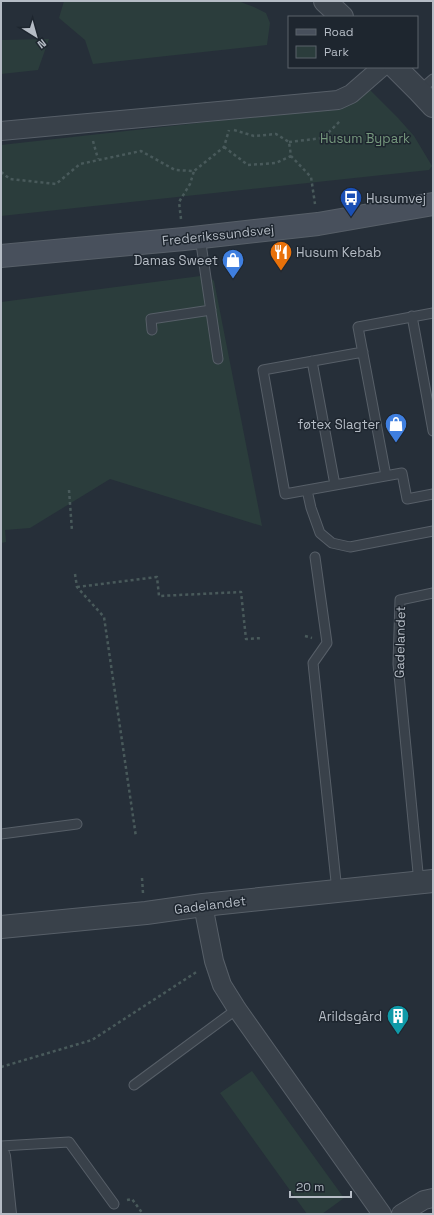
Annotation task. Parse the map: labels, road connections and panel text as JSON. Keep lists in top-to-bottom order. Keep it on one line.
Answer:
{"streets":{"main road":["Frederikssundsvej"],"street":["Gadelandet"]},"parks":["Husum Bypark"],"places":{"bus stop":["Husumvej"],"restaurant":["Husum Kebab"],"shop":["Damas Sweet","føtex Slagter"],"building":["Arildsgård"]},"legend":["Road","Park"],"scale_bar":"20 m","north":"bottom right"}
